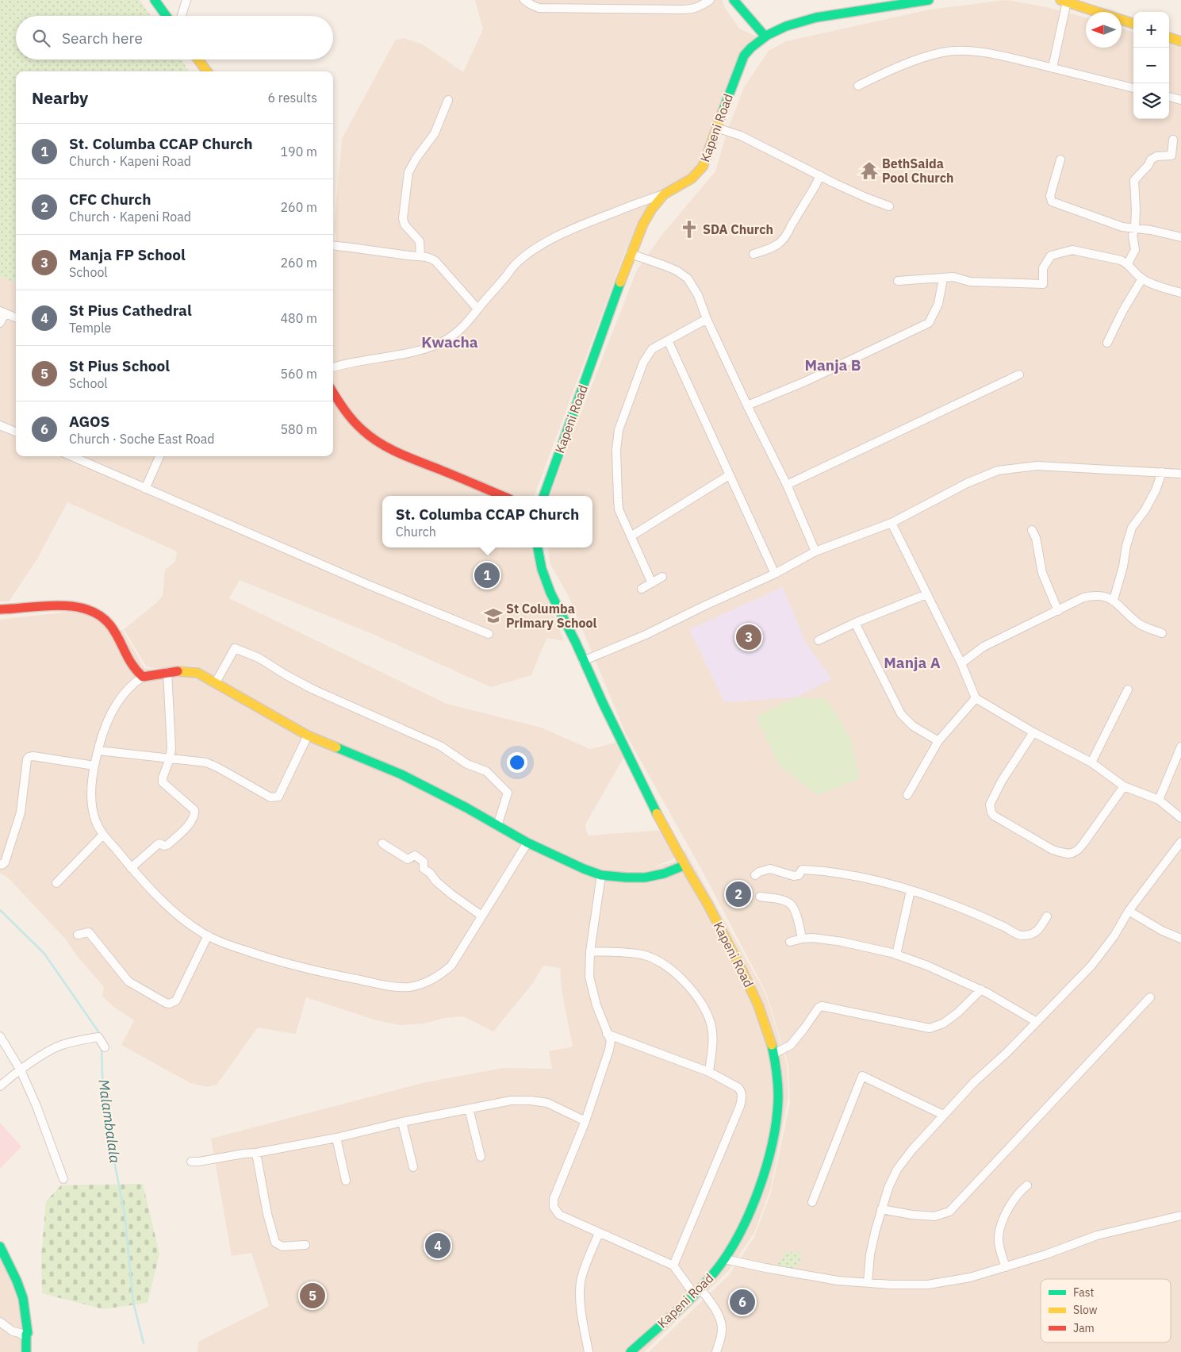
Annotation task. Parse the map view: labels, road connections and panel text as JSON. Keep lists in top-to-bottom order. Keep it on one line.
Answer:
{"streets":{"main road":["Kapeni Road"]},"districts":["Kwacha","Manja B","Manja A"],"water":["Malambalala"],"places":{"temple":["BethSaida Pool Church"],"church":["SDA Church"],"school or university":["St Columba Primary School"]},"legend":["Fast","Slow","Jam"],"north":"left","page":{"map_buttons":["+","−"],"search":"Search here","heading":["Nearby","6 results"],"list":[{"mark":"1","name":"St. Columba CCAP Church","note":"Church · Kapeni Road","value":"190 m"},{"mark":"2","name":"CFC Church","note":"Church · Kapeni Road","value":"260 m"},{"mark":"3","name":"Manja FP School","note":"School","value":"260 m"},{"mark":"4","name":"St Pius Cathedral","note":"Temple","value":"480 m"},{"mark":"5","name":"St Pius School","note":"School","value":"560 m"},{"mark":"6","name":"AGOS","note":"Church · Soche East Road","value":"580 m"}],"popup":["St. Columba CCAP Church","Church"],"pins":["1","3","2","4","5","6"]}}
